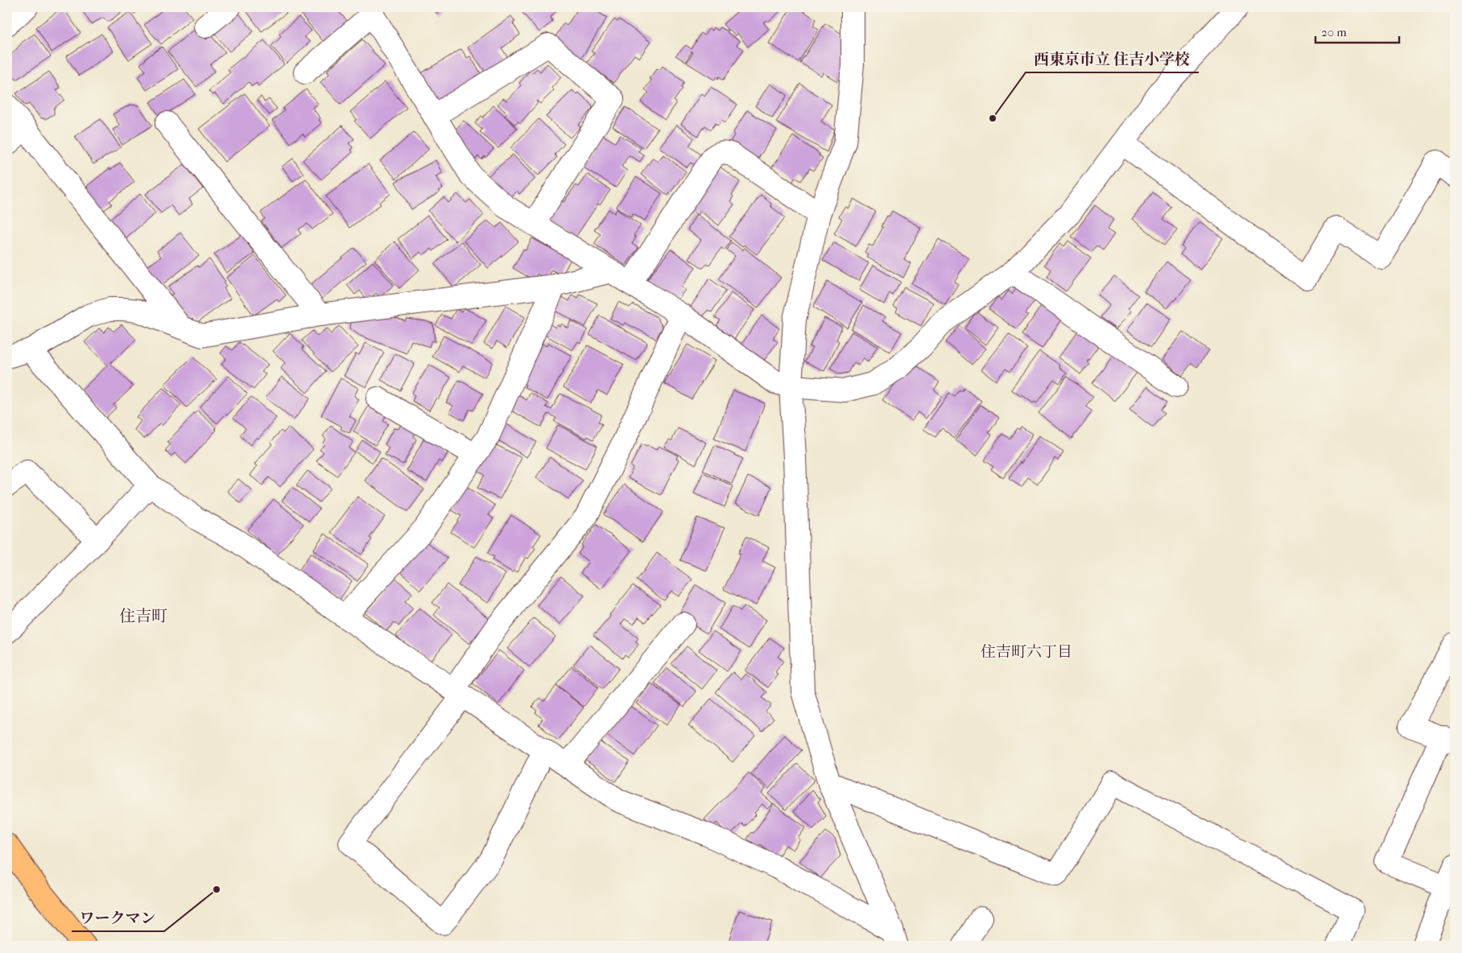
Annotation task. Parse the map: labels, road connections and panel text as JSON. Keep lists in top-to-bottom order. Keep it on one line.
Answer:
{"districts":["住吉町","住吉町六丁目"],"places":["西東京市立 住吉小学校","ワークマン"],"scale_bar":"20 m"}
